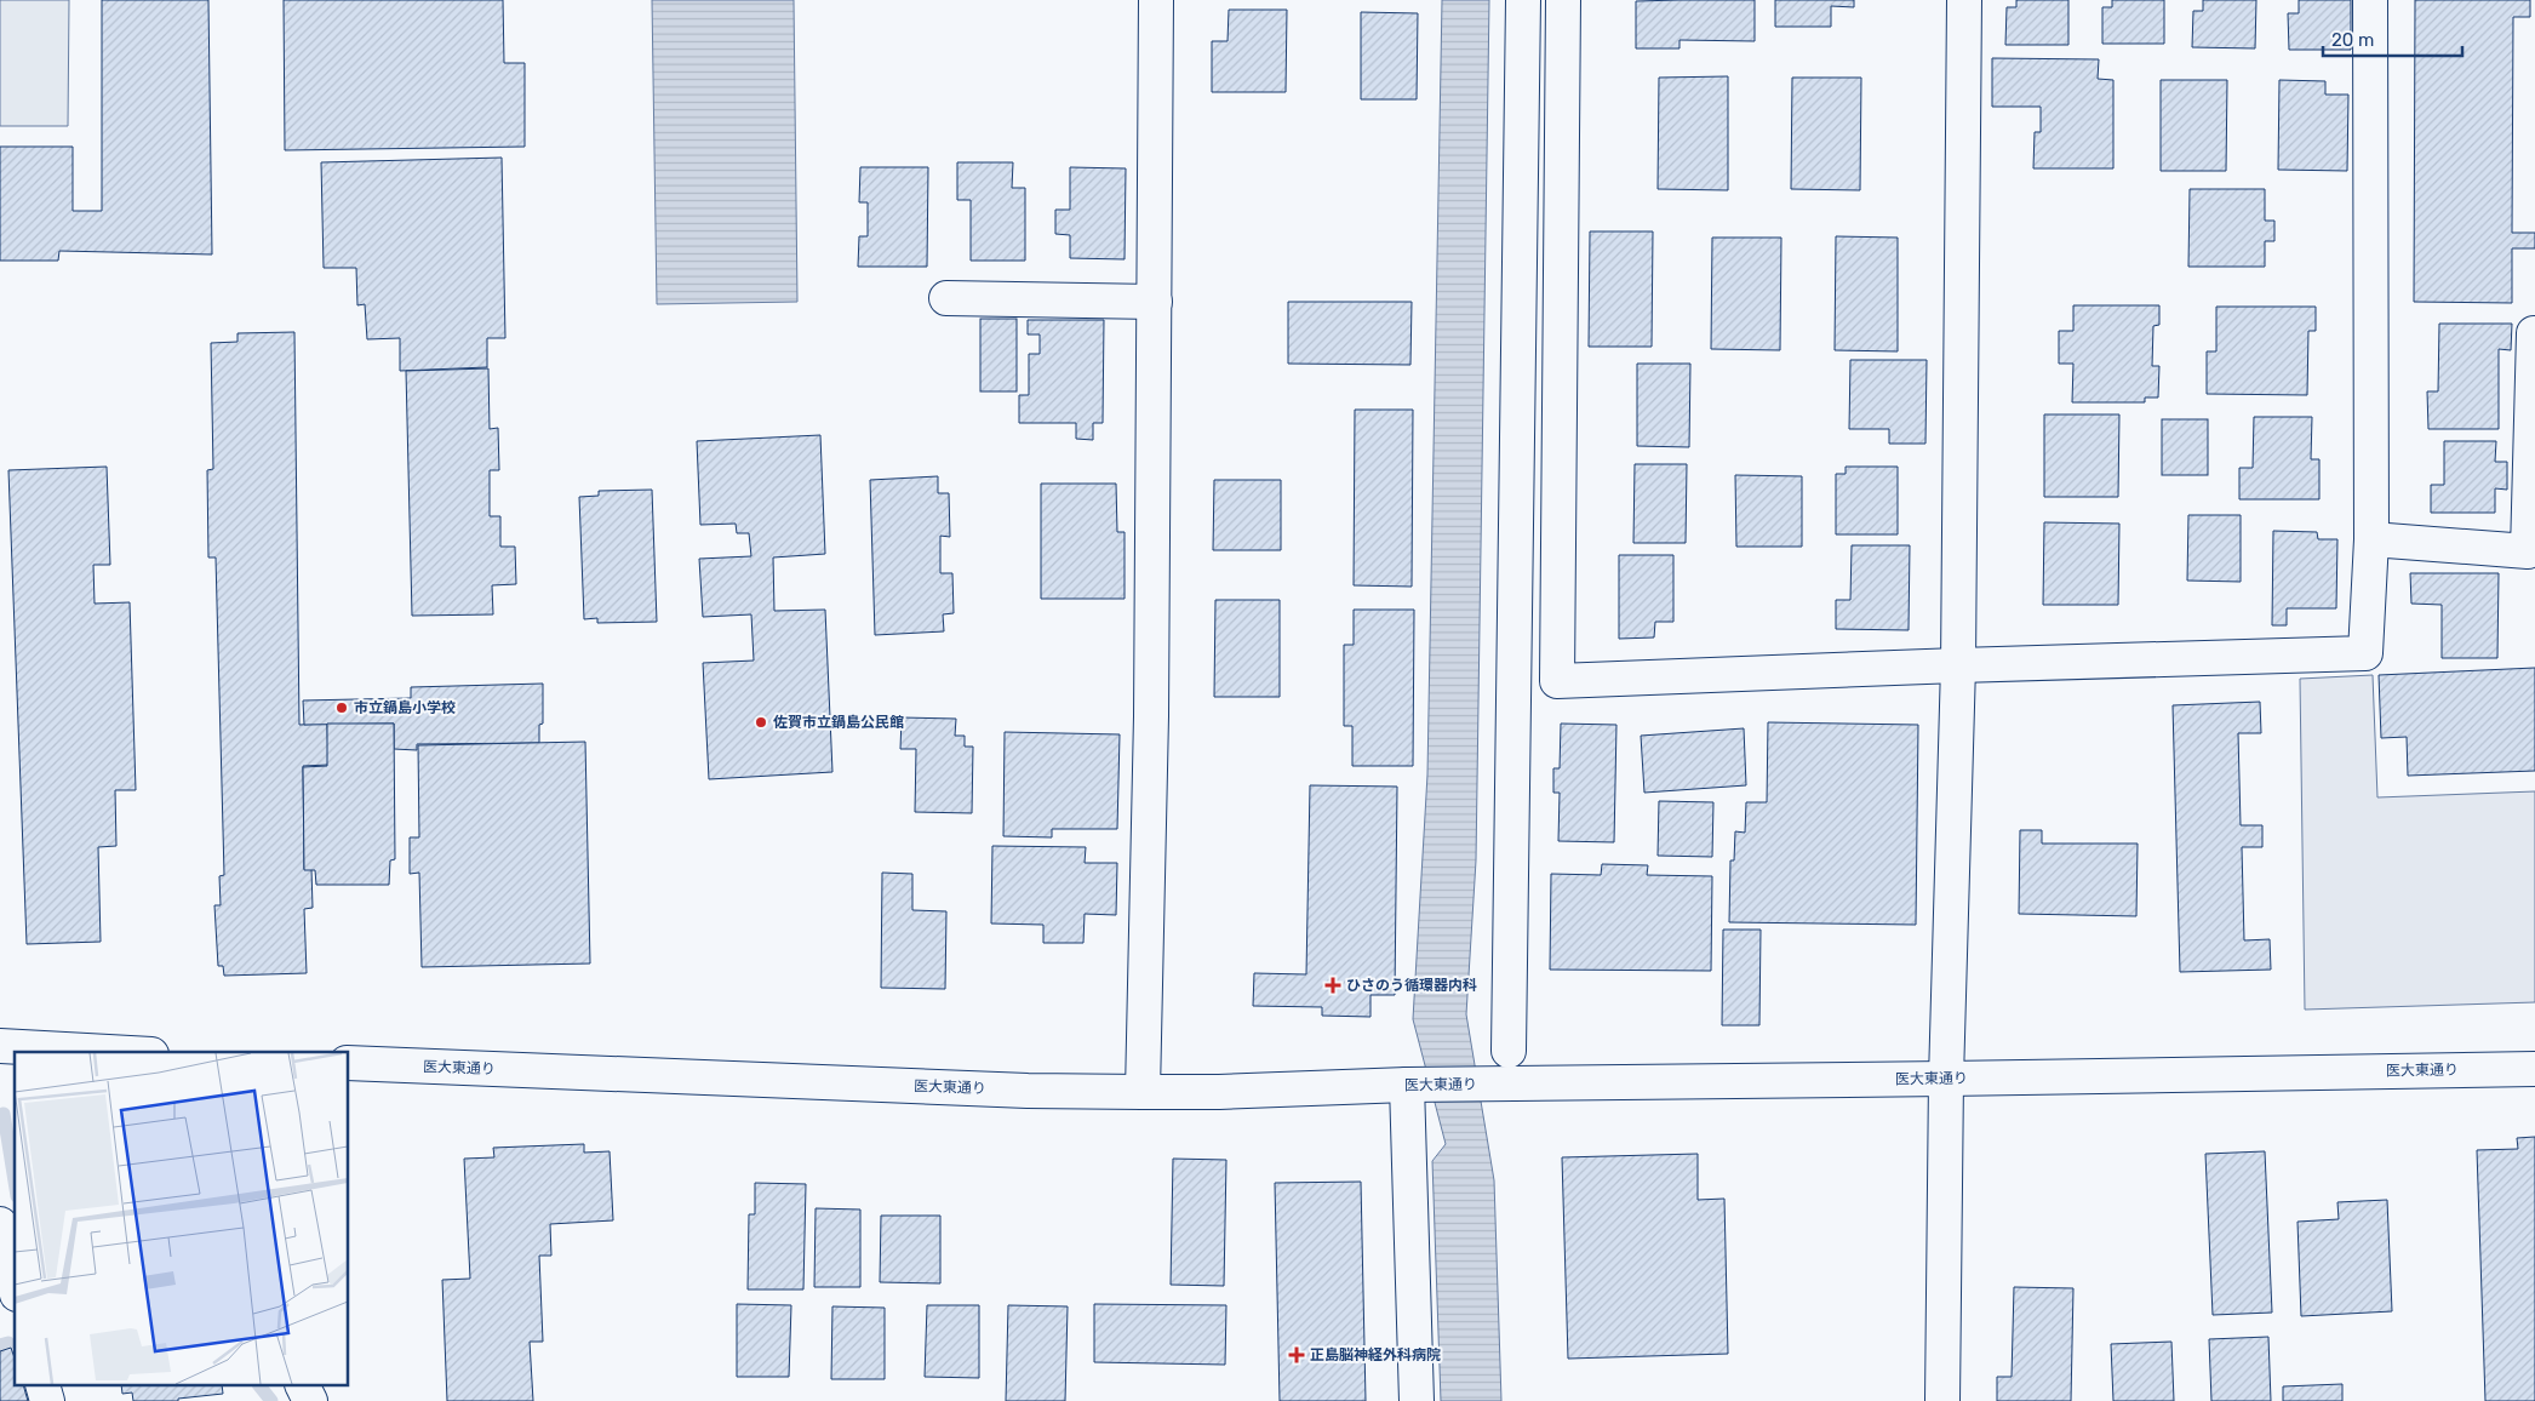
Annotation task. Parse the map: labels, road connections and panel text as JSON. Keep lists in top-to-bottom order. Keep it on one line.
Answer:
{"streets":{"street":["医大東通り"]},"places":{"other":["市立鍋島小学校","佐賀市立鍋島公民館"],"health":["ひさのう循環器内科","正島脳神経外科病院"]},"scale_bar":"20 m"}
